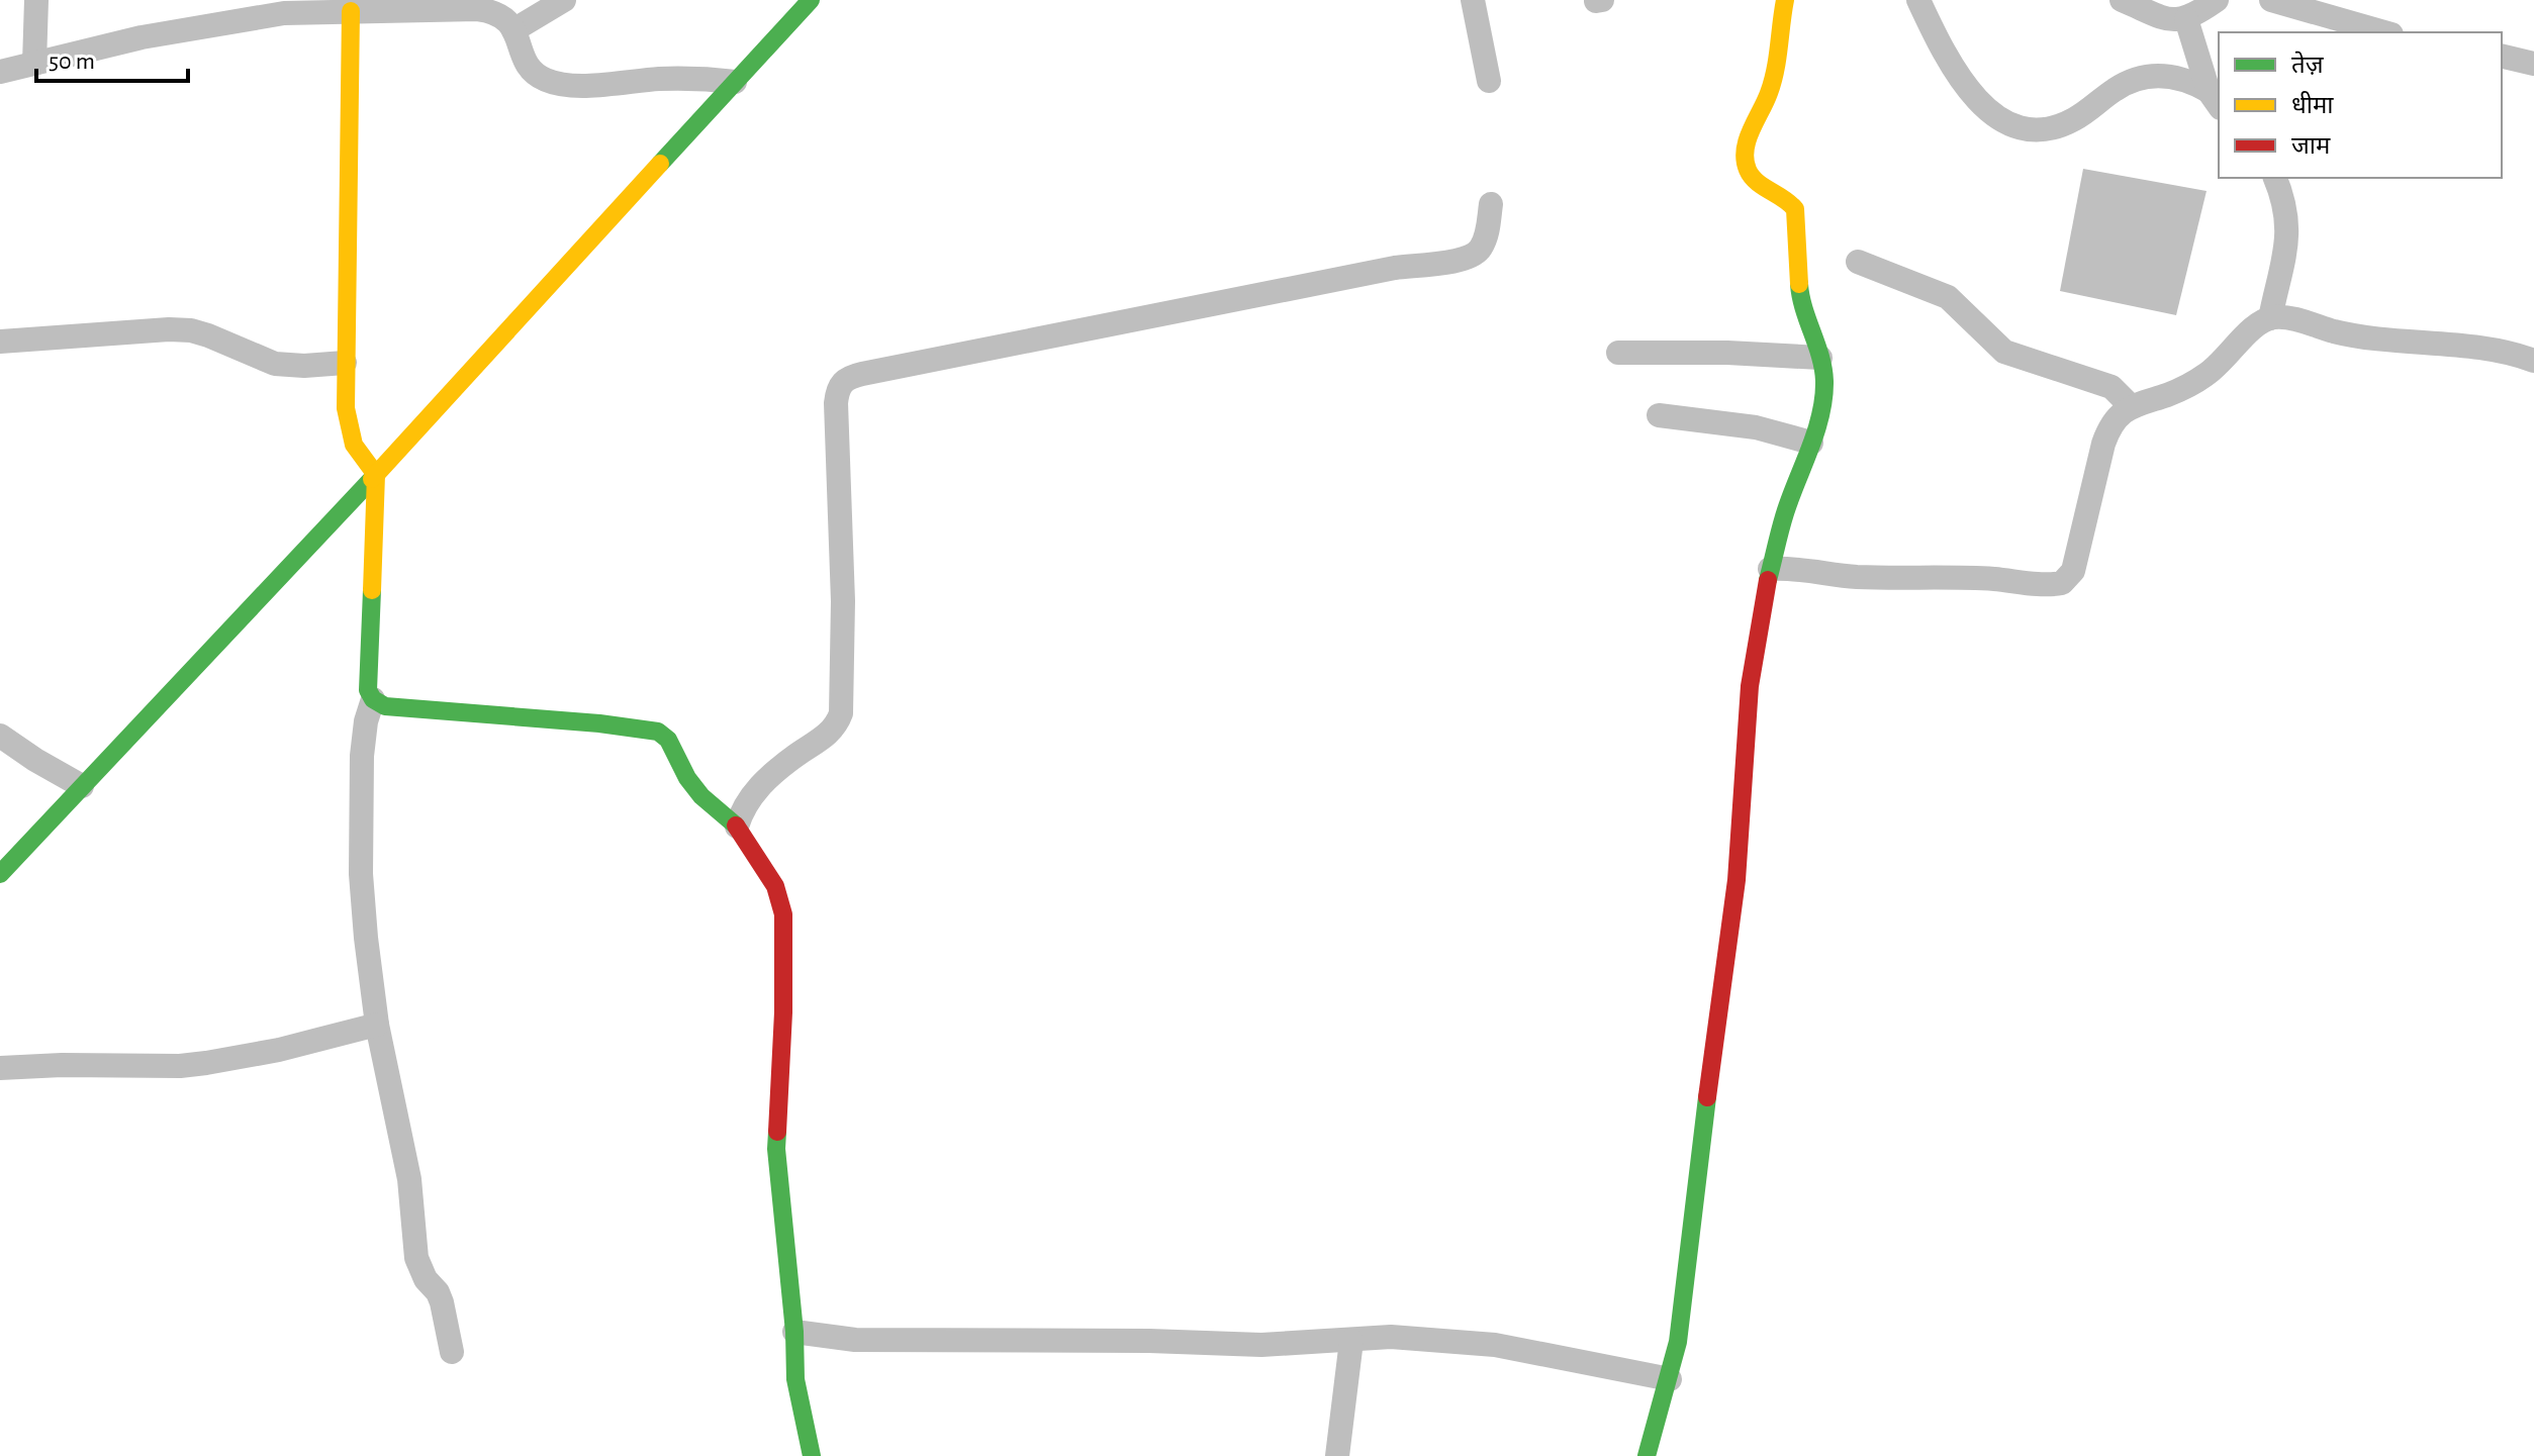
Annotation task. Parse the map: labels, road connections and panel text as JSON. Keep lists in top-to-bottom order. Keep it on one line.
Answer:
{"legend":["तेज़","धीमा","जाम"],"scale_bar":"50 m"}
